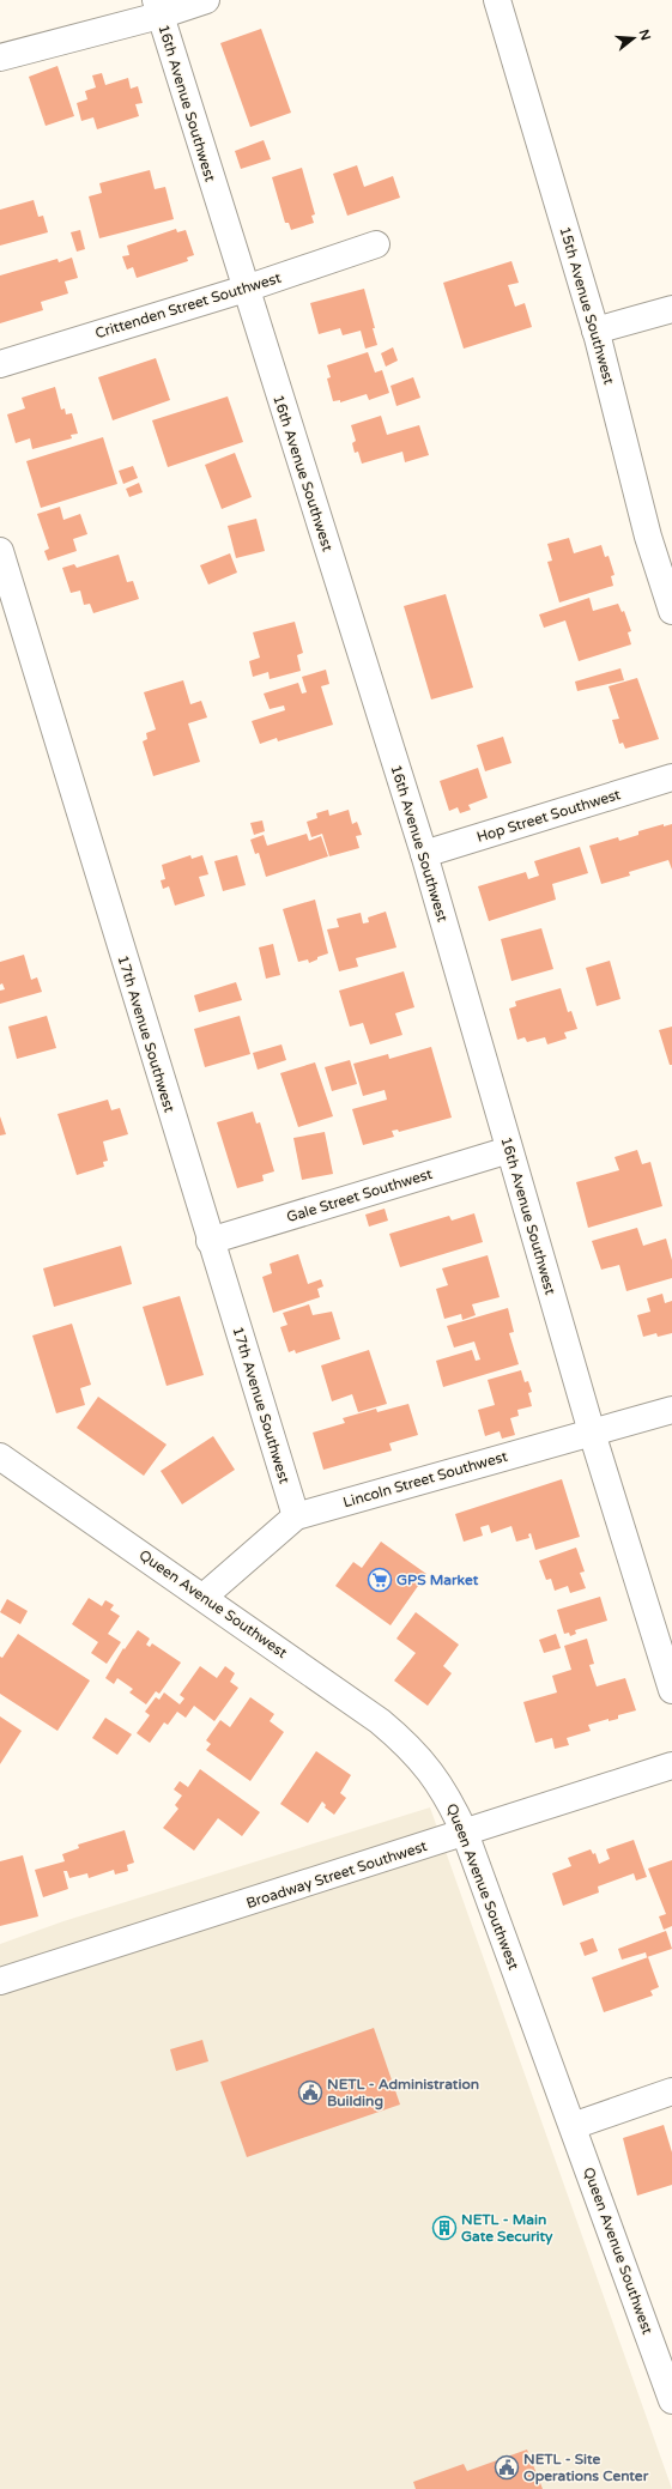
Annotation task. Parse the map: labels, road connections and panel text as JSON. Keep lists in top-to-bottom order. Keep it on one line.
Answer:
{"streets":{"street":["16th Avenue Southwest","Crittenden Street Southwest","15th Avenue Southwest","Hop Street Southwest","17th Avenue Southwest","Gale Street Southwest","Lincoln Street Southwest","Queen Avenue Southwest","Broadway Street Southwest"]},"crossings":[["16th Avenue Southwest","Crittenden Street Southwest"],["16th Avenue Southwest","Hop Street Southwest"],["16th Avenue Southwest","Gale Street Southwest"],["16th Avenue Southwest","Lincoln Street Southwest"],["17th Avenue Southwest","Gale Street Southwest"],["17th Avenue Southwest","Lincoln Street Southwest"],["Lincoln Street Southwest","Queen Avenue Southwest"],["Queen Avenue Southwest","Broadway Street Southwest"]],"places":{"supermarket":["GPS Market"],"public building":["NETL - Administration Building","NETL - Site Operations Center"],"building":["NETL - Main Gate Security"]},"north":"right"}
